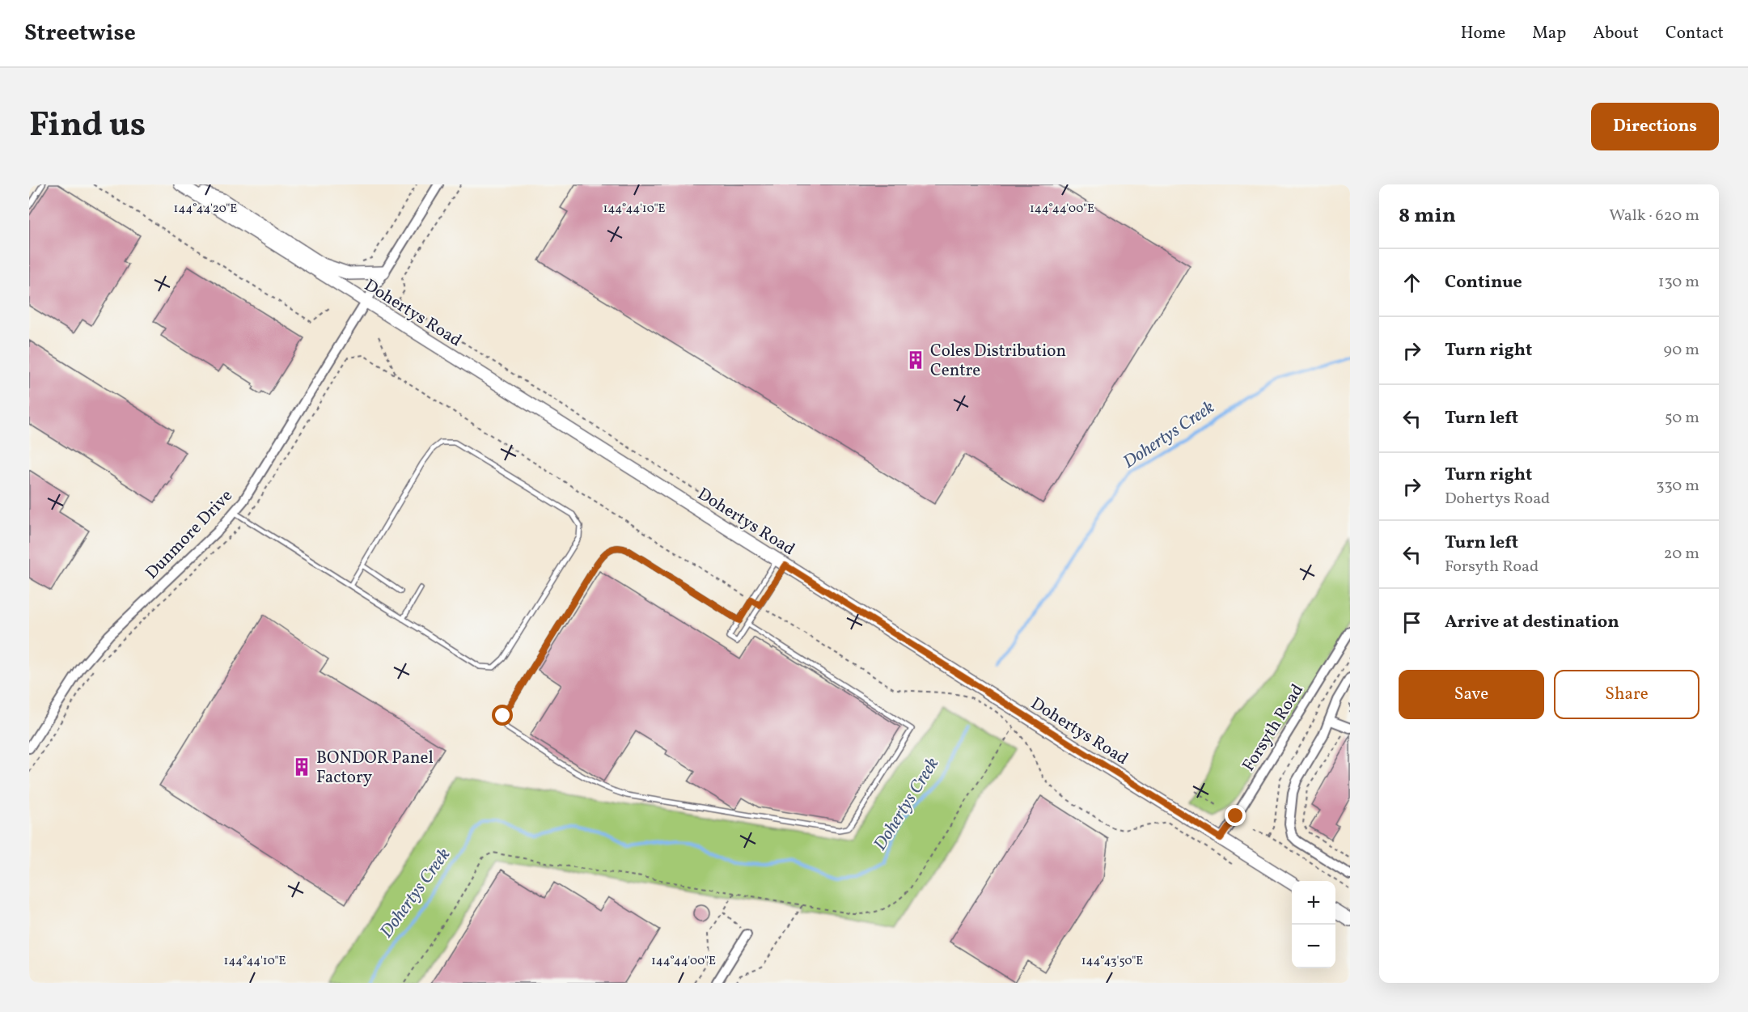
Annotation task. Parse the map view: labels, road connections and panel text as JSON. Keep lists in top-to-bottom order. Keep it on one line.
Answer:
{"streets":{"main road":["Dohertys Road"],"street":["Dunmore Drive","Forsyth Road"]},"crossings":[["Dohertys Road","Dunmore Drive"],["Dohertys Road","Forsyth Road"]],"water":["Dohertys Creek"],"places":{"building":["Coles Distribution Centre","BONDOR Panel Factory"]},"page":{"header":"Streetwise","nav":["Home","Map","About","Contact"],"title":"Find us","buttons":["Directions",["Save","Share"]],"heading":["8 min","Walk · 620 m"],"list":[["Continue","130 m"],["Turn right","90 m"],["Turn left","50 m"],["Turn right","Dohertys Road","330 m"],["Turn left","Forsyth Road","20 m"],"Arrive at destination"],"map_buttons":["+","−"]},"coordinates":["144°44'20\"E","144°44'10\"E","144°44'00\"E","144°43'50\"E"]}
